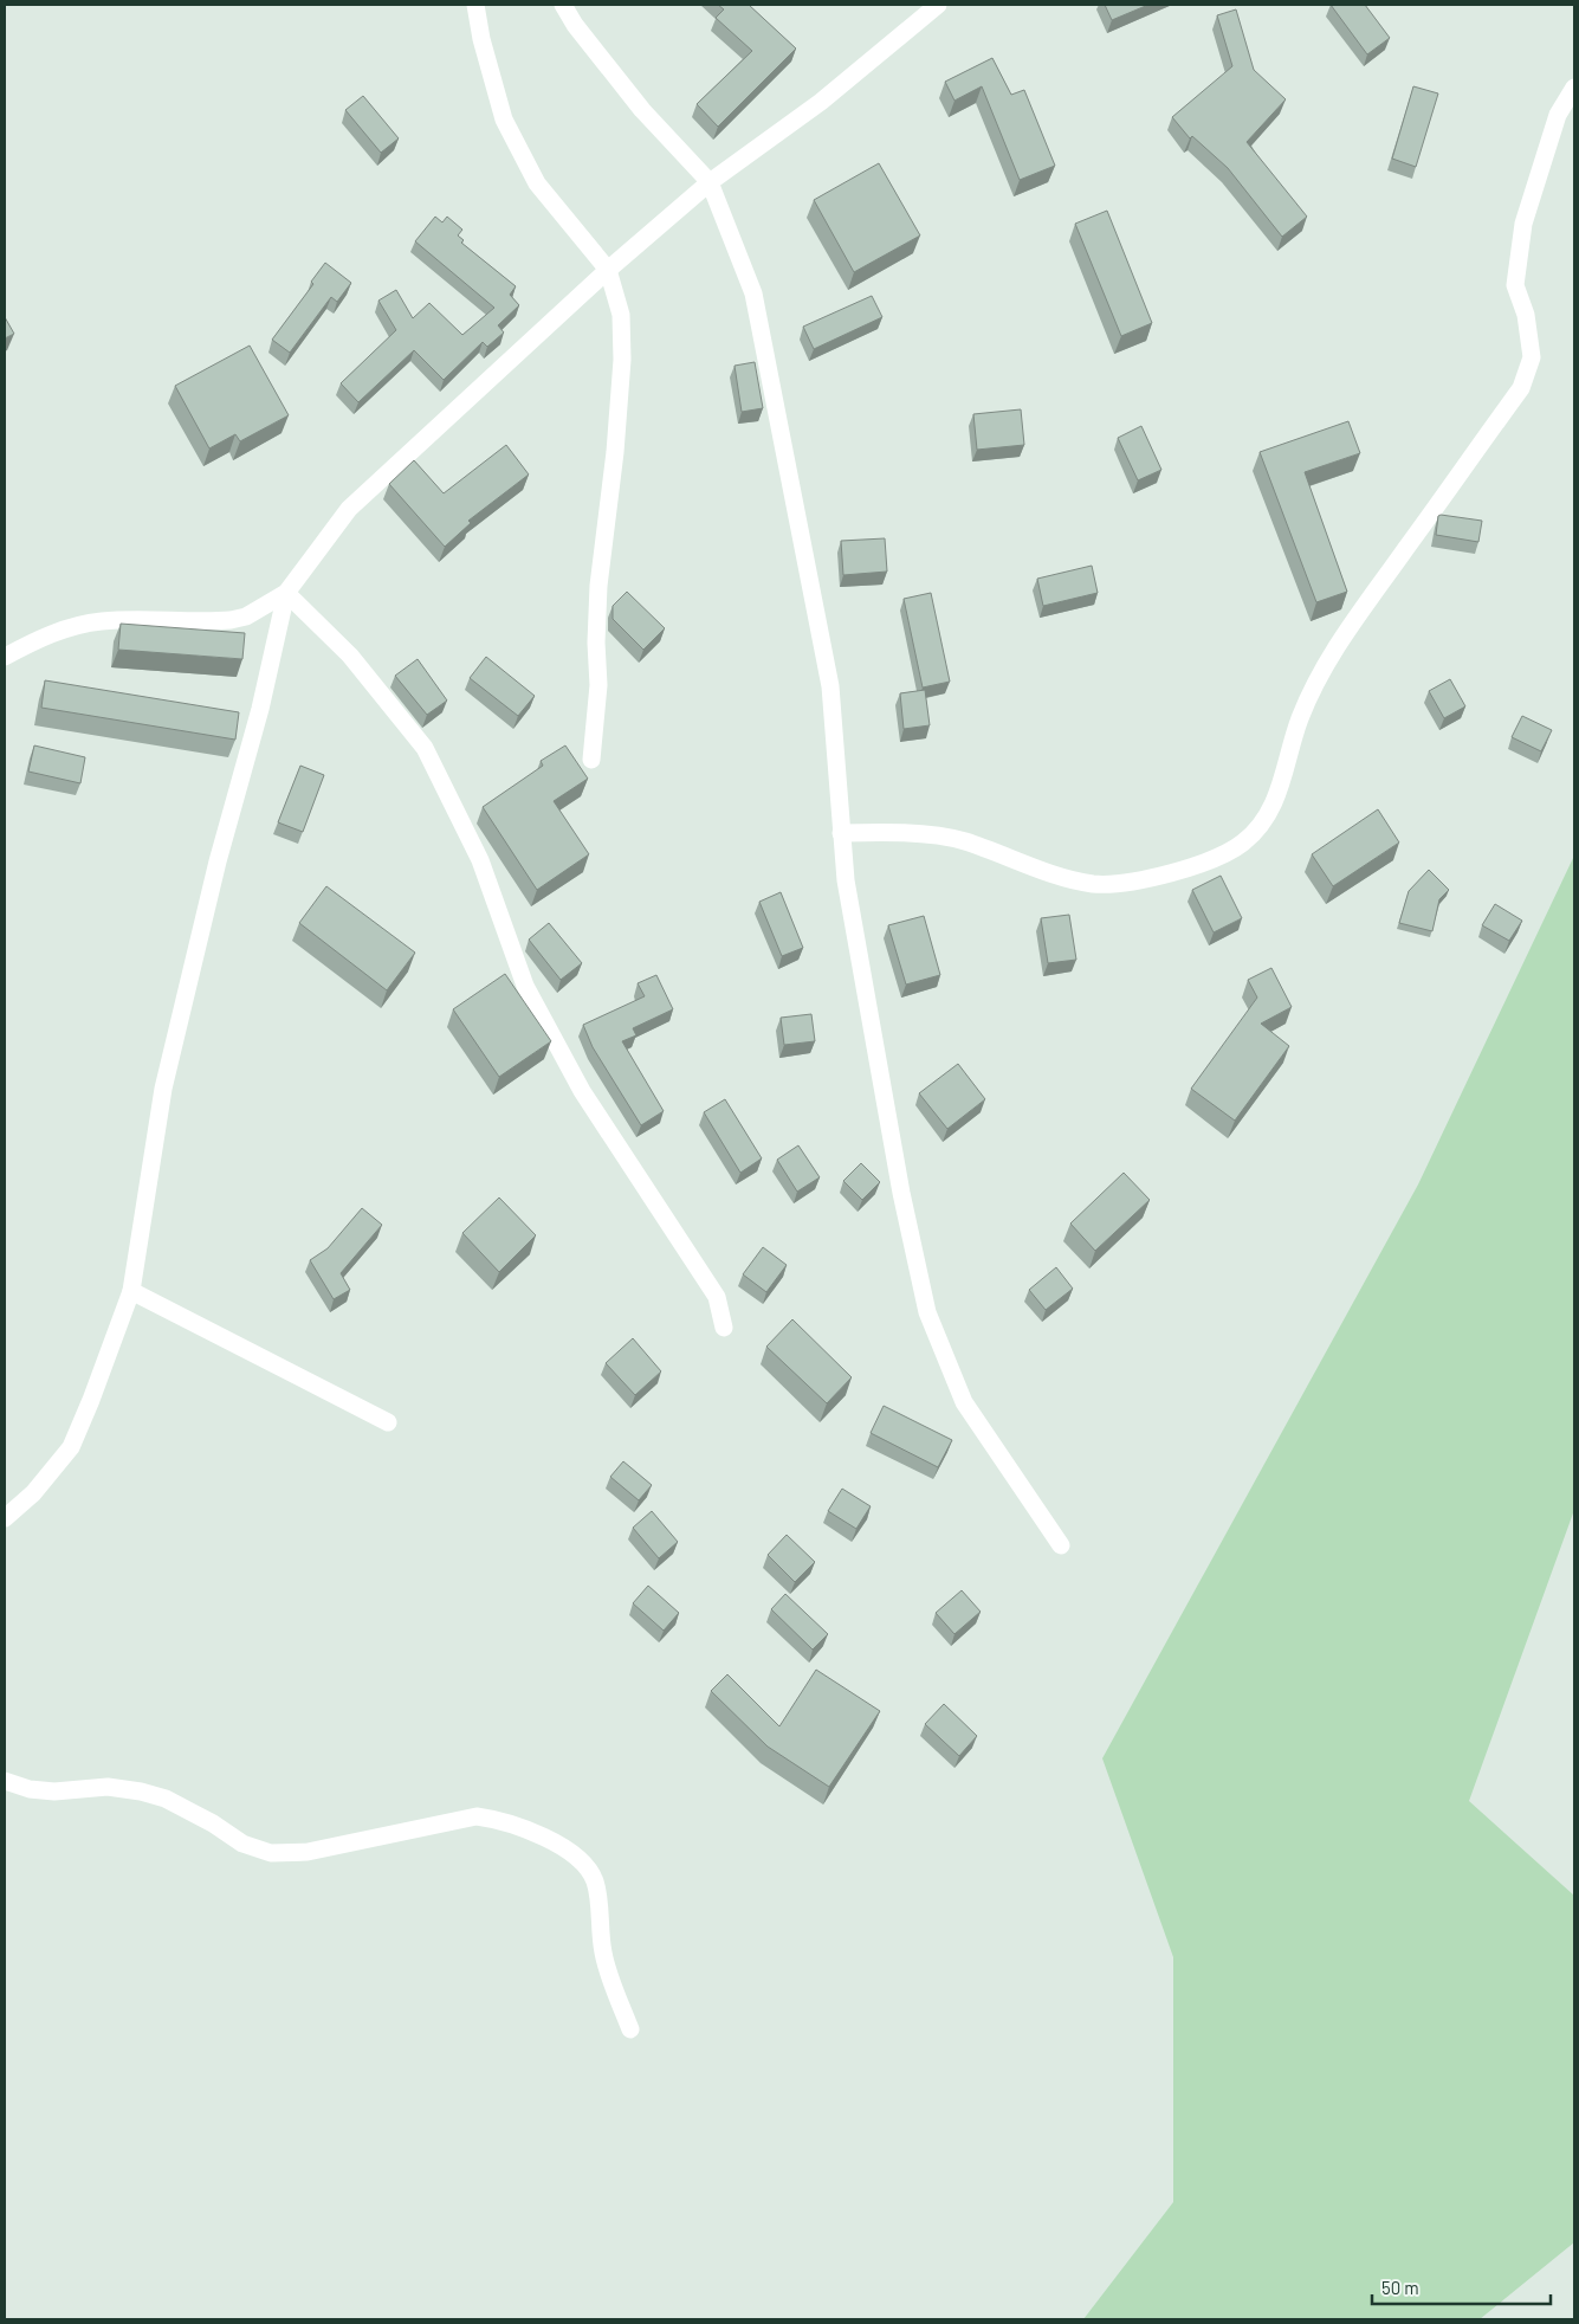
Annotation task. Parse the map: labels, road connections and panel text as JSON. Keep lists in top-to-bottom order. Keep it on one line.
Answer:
{"scale_bar":"50 m"}
